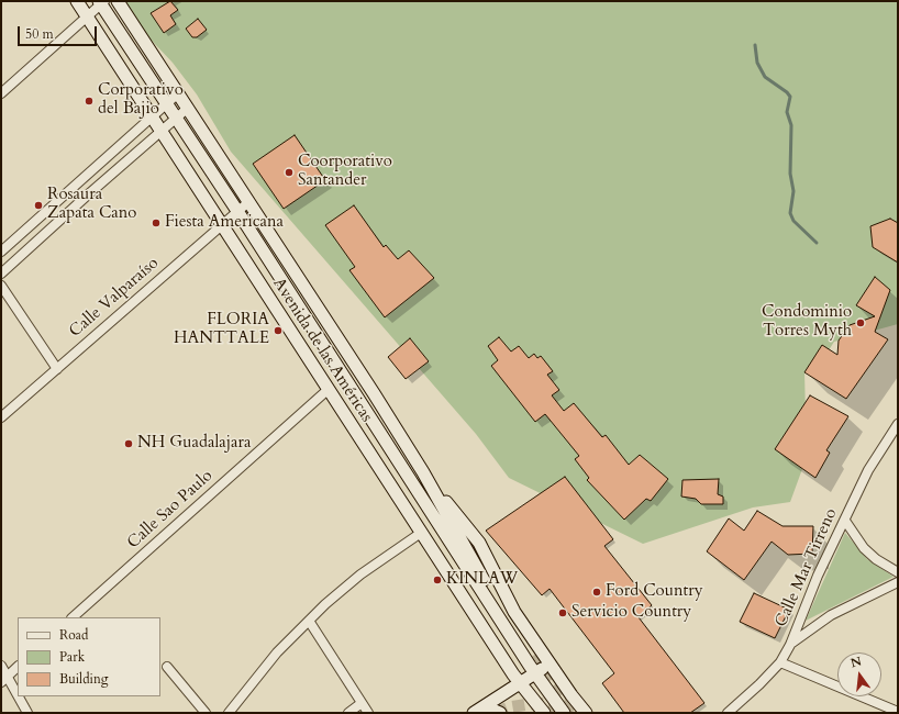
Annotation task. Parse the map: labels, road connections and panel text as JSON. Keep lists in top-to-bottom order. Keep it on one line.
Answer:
{"streets":{"main road":["Avenida de las Américas"],"street":["Calle Valparaíso","Calle Sao Paulo","Calle Mar Tirreno"]},"crossings":[["Calle Valparaíso","Avenida de las Américas"],["Avenida de las Américas","Calle Sao Paulo"]],"places":["Corporativo del Bajio","Coorporativo Santander","Rosaura Zapata Cano","Fiesta Americana","Condominio Torres Myth","FLORIA HANTTALE","NH Guadalajara","KINLAW","Ford Country","Servicio Country"],"legend":["Road","Park","Building"],"scale_bar":"50 m","north":"top"}
